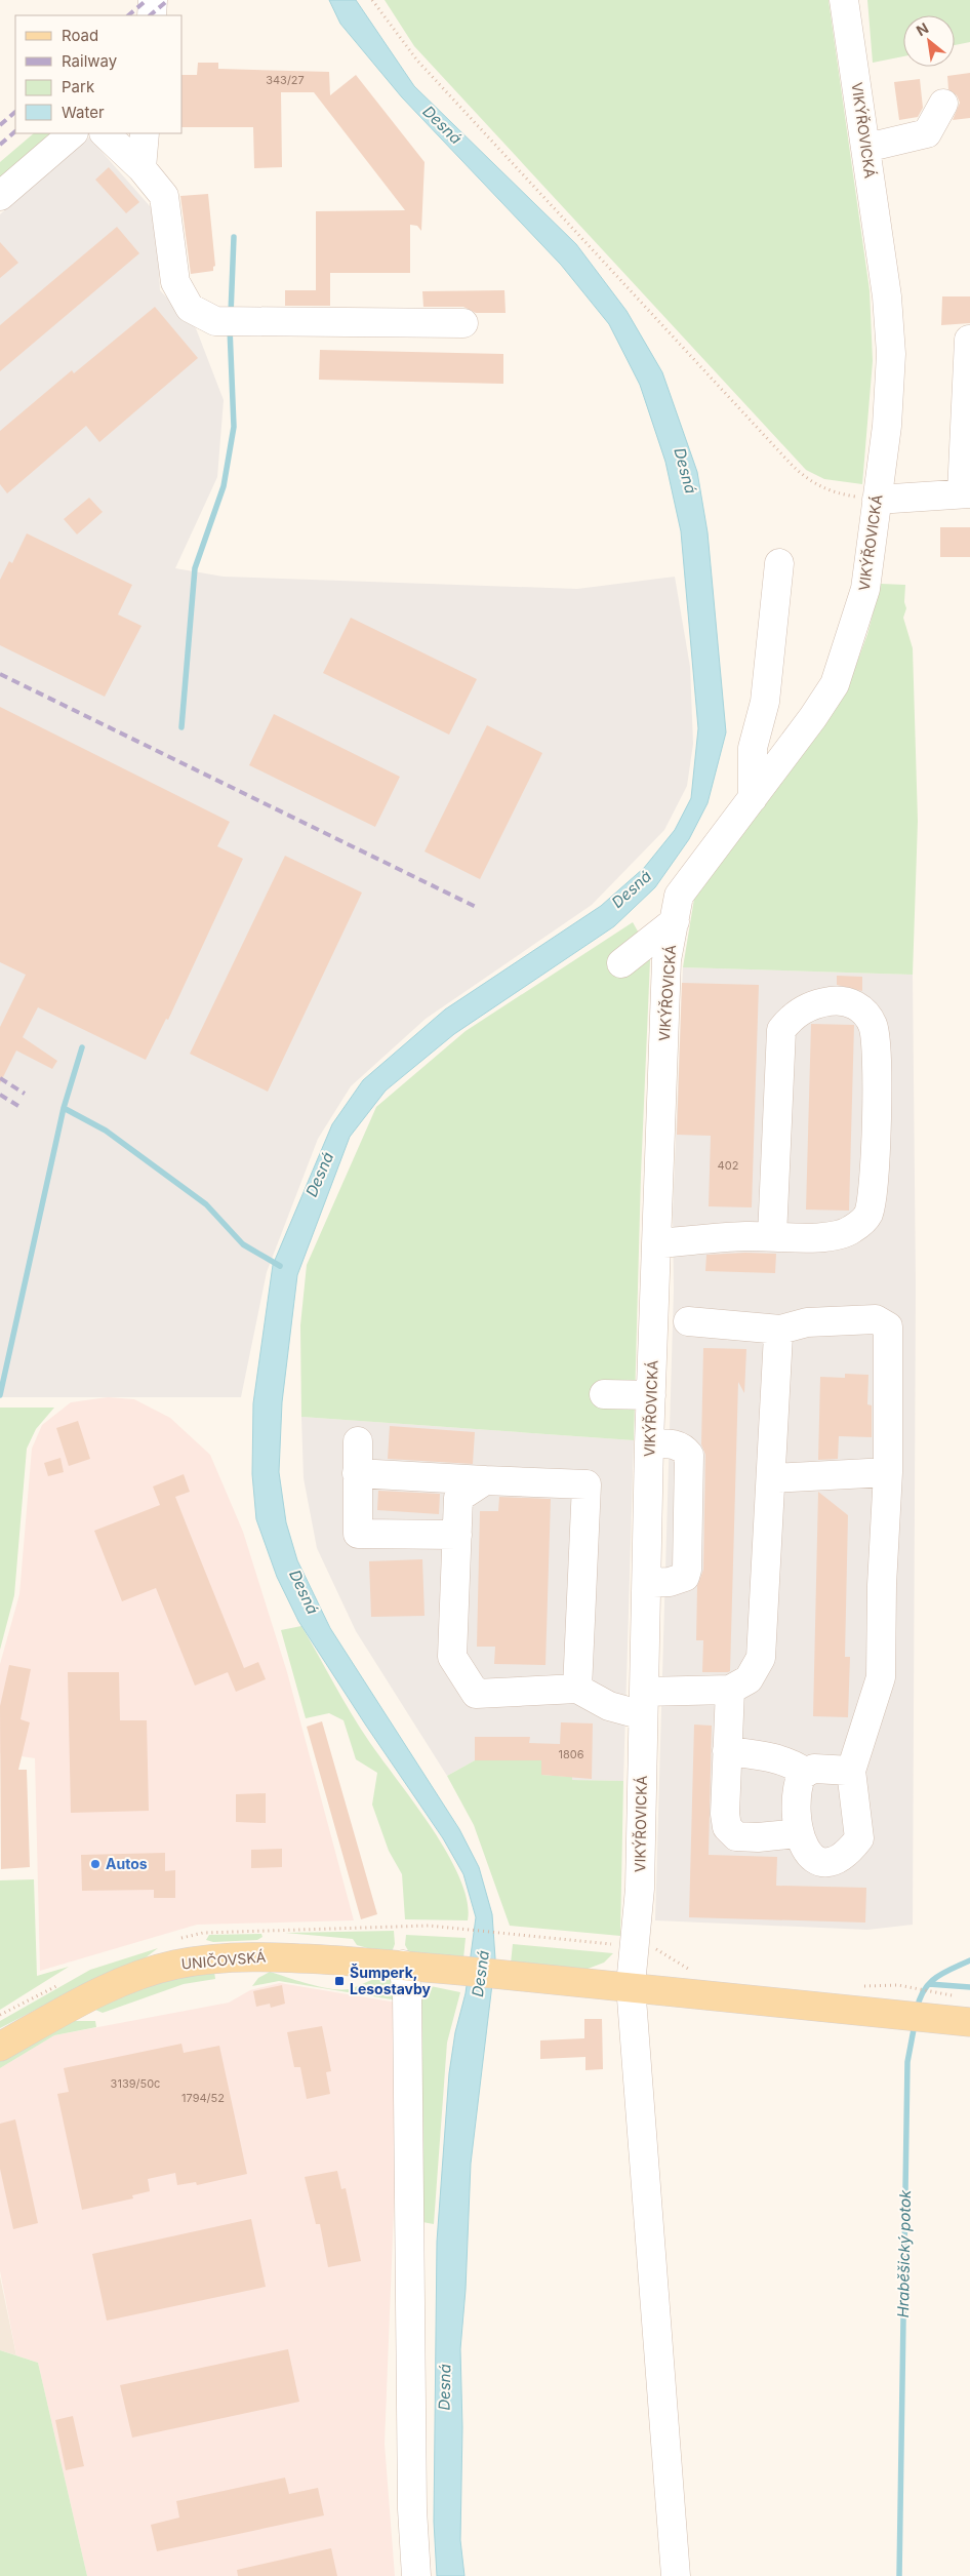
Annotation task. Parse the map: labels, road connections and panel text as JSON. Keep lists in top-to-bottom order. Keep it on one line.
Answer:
{"streets":{"main road":["UNIČOVSKÁ"],"street":["VIKÝŘOVICKÁ"]},"crossings":[["VIKÝŘOVICKÁ","UNIČOVSKÁ"]],"water":["Desná","Hraběšický potok"],"places":{"other":["Autos"],"transit":["Šumperk, Lesostavby"]},"house_numbers":["343/27","402","1806","3139/50c","1794/52"],"legend":["Road","Railway","Park","Water"],"north":"top left"}
